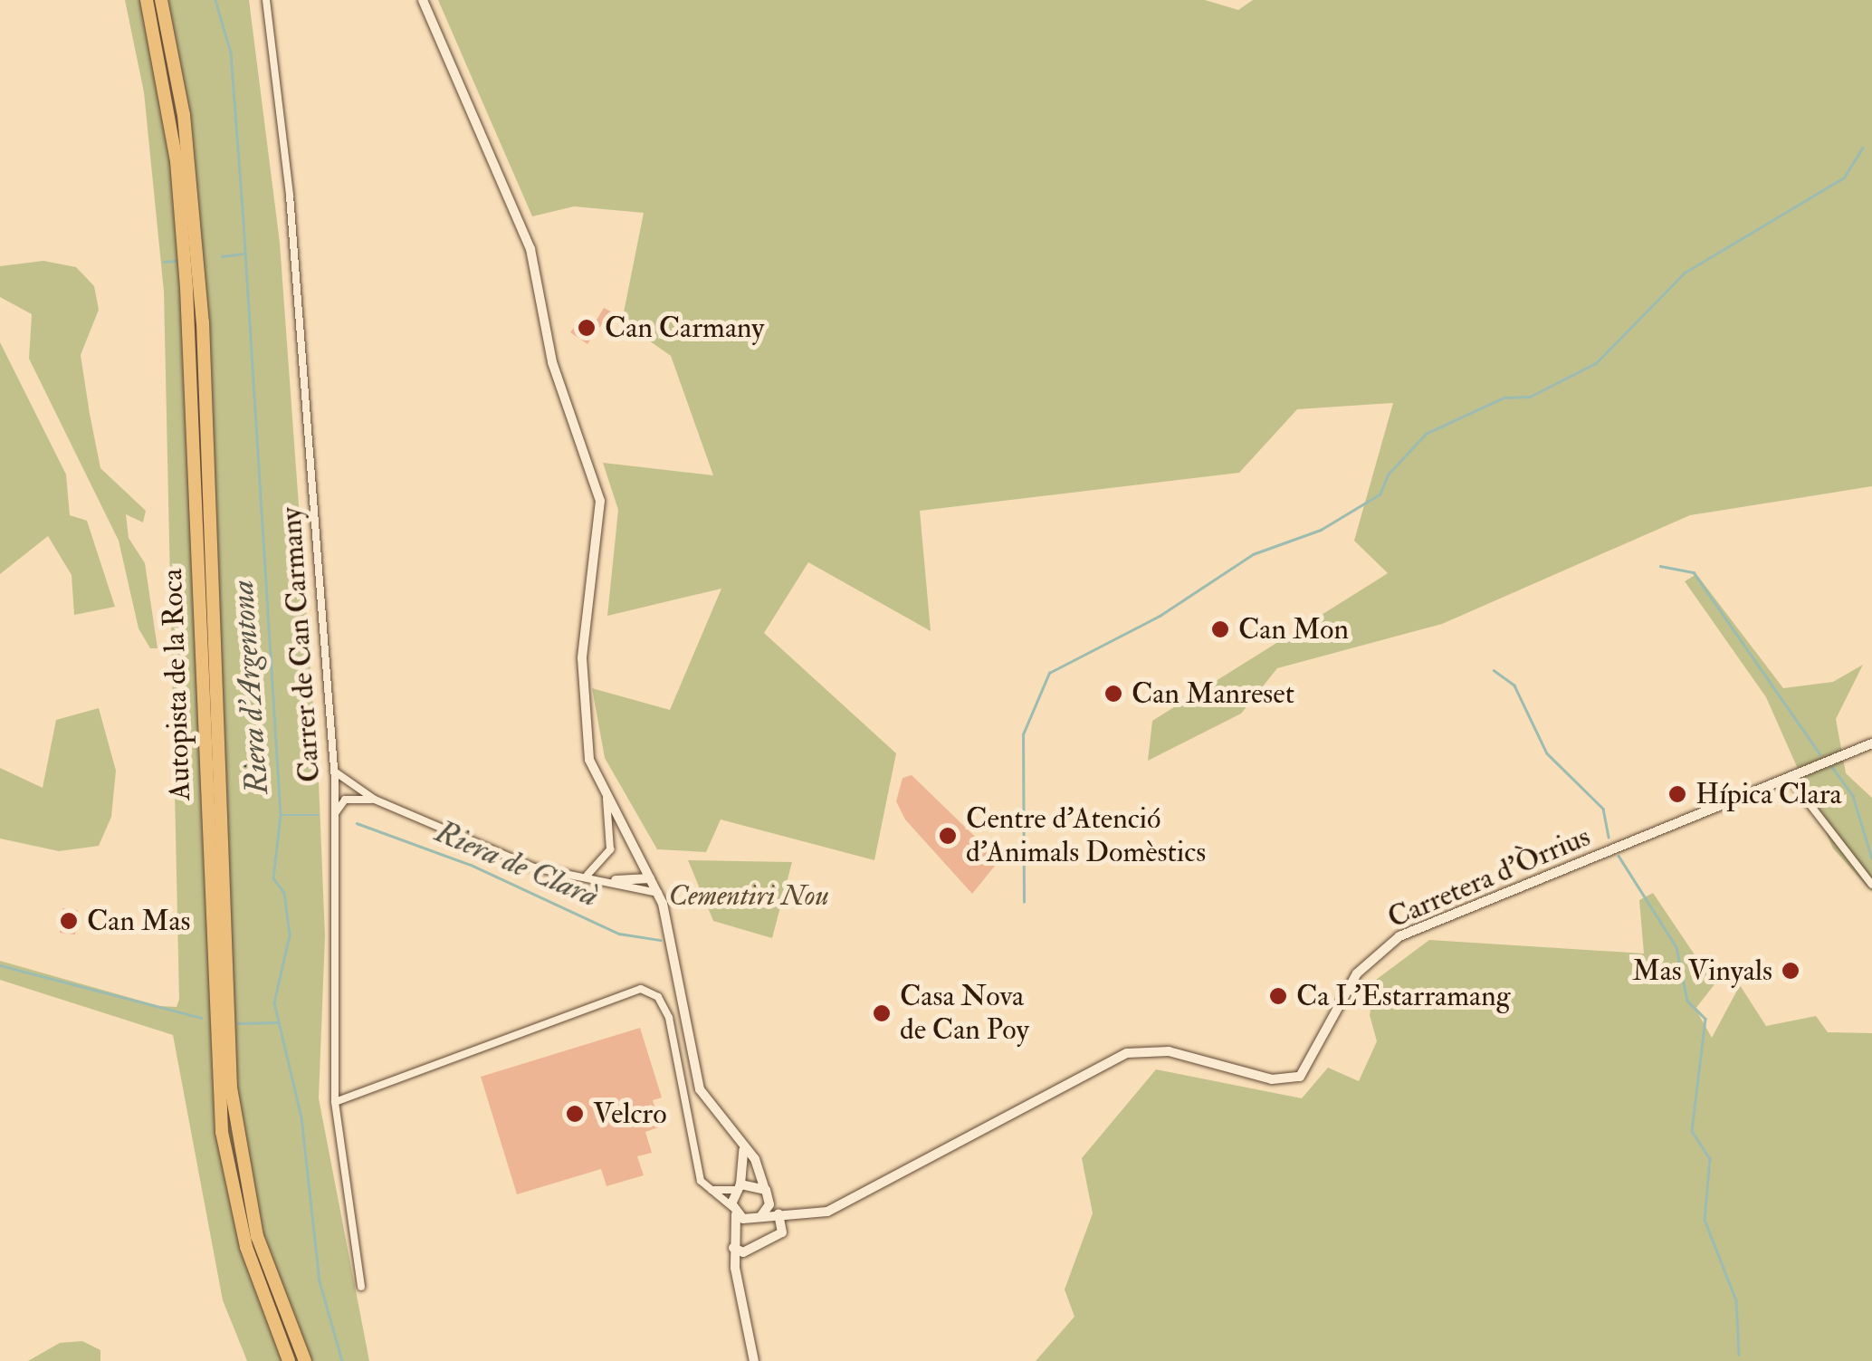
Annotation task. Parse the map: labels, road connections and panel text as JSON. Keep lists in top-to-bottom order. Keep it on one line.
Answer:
{"streets":{"highway":["Autopista de la Roca"],"street":["Carrer de Can Carmany","Carretera d'Òrrius"]},"water":["Riera d'Argentona","Riera de Clarà"],"parks":["Cementiri Nou"],"places":["Can Carmany","Can Mon","Can Manreset","Hípica Clara","Centre d'Atenció d'Animals Domèstics","Can Mas","Mas Vinyals","Ca L'Estarramang","Casa Nova de Can Poy","Velcro"]}
